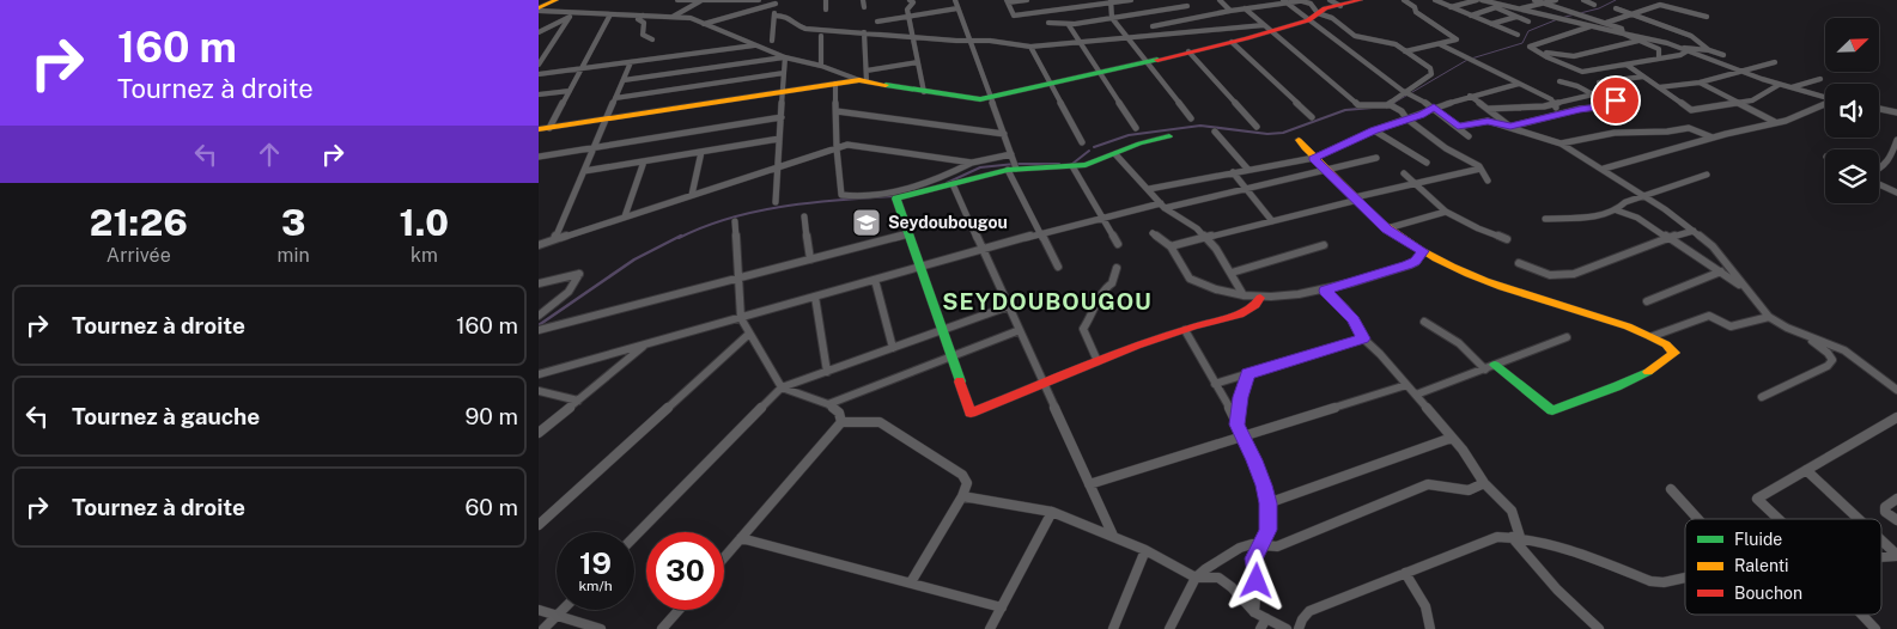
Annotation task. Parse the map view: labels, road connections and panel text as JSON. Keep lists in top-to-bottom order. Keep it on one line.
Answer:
{"districts":["SEYDOUBOUGOU"],"places":{"school or university":["Seydoubougou"]},"legend":["Fluide","Ralenti","Bouchon"],"north":"top right","page":{"turn":["160 m","Tournez à droite"],"eta":["21:26","Arrivée","3","min","1.0","km"],"list":[{"name":"Tournez à droite","value":"160 m"},{"name":"Tournez à gauche","value":"90 m"},{"name":"Tournez à droite","value":"60 m"}],"speed":"19 km/h","limit":"30"}}
